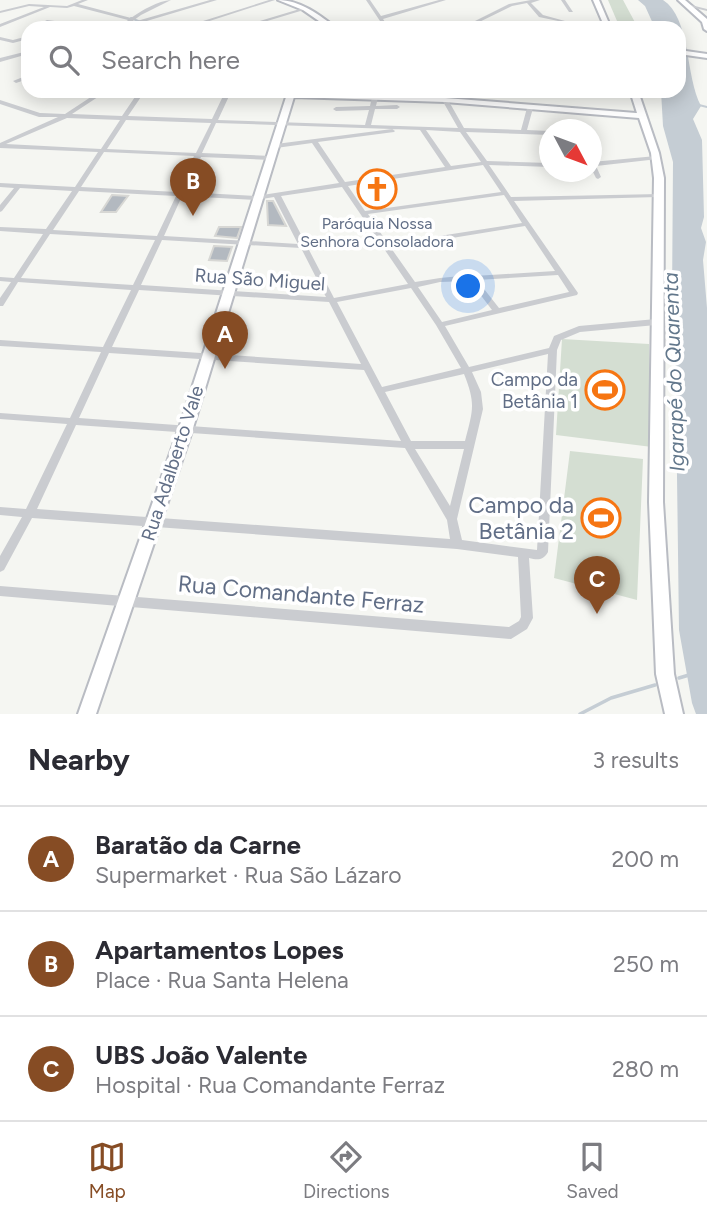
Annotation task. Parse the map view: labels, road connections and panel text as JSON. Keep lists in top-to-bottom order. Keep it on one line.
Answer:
{"streets":{"street":["Rua São Miguel","Rua Adalberto Vale","Rua Comandante Ferraz"]},"crossings":[["Rua São Miguel","Rua Adalberto Vale"],["Rua Adalberto Vale","Rua Comandante Ferraz"]],"water":["Igarapé do Quarenta"],"places":{"church":["Paróquia Nossa Senhora Consoladora"],"sports":["Campo da Betânia 1","Campo da Betânia 2"]},"north":"bottom right","page":{"search":"Search here","pins":["B","A","C"],"heading":["Nearby","3 results"],"list":[{"mark":"A","name":"Baratão da Carne","note":"Supermarket · Rua São Lázaro","value":"200 m"},{"mark":"B","name":"Apartamentos Lopes","note":"Place · Rua Santa Helena","value":"250 m"},{"mark":"C","name":"UBS João Valente","note":"Hospital · Rua Comandante Ferraz","value":"280 m"}],"nav":["Map","Directions","Saved"]}}
